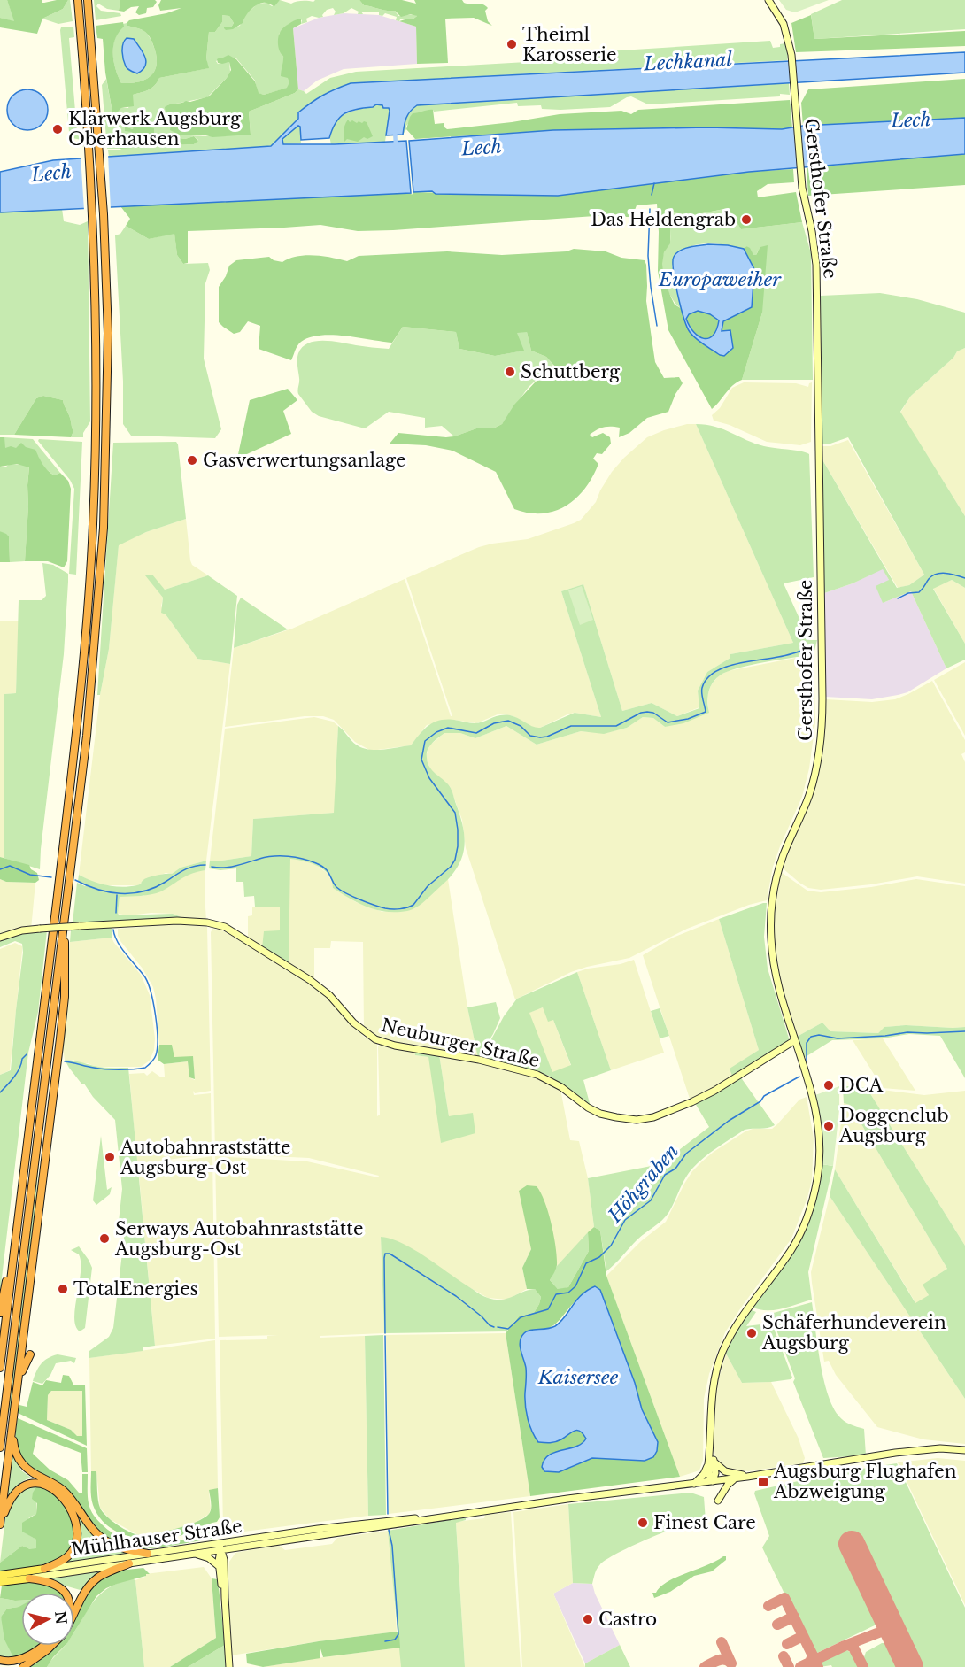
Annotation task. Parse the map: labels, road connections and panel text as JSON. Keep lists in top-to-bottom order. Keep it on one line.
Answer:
{"streets":{"main road":["Gersthofer Straße","Neuburger Straße","Mühlhauser Straße"]},"crossings":[["Gersthofer Straße","Neuburger Straße"]],"water":["Lechkanal","Lech","Europaweiher","Höhgraben","Kaisersee"],"places":{"other":["Theiml Karosserie","Klärwerk Augsburg Oberhausen","Das Heldengrab","Schuttberg","Gasverwertungsanlage","DCA","Doggenclub Augsburg","Autobahnraststätte Augsburg-Ost","Serways Autobahnraststätte Augsburg-Ost","TotalEnergies","Schäferhundeverein Augsburg","Finest Care","Castro"],"transit":["Augsburg Flughafen Abzweigung"]},"north":"right"}
